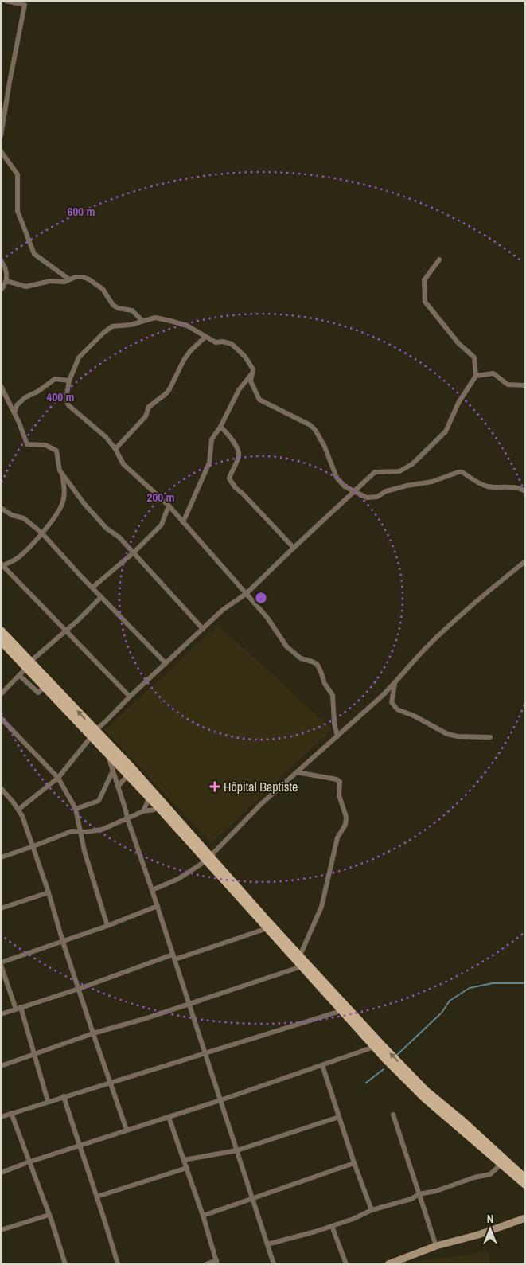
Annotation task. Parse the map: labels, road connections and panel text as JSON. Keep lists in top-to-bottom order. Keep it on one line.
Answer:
{"places":{"health":["Hôpital Baptiste"]},"north":"top","rings":["600 m","400 m","200 m"]}
